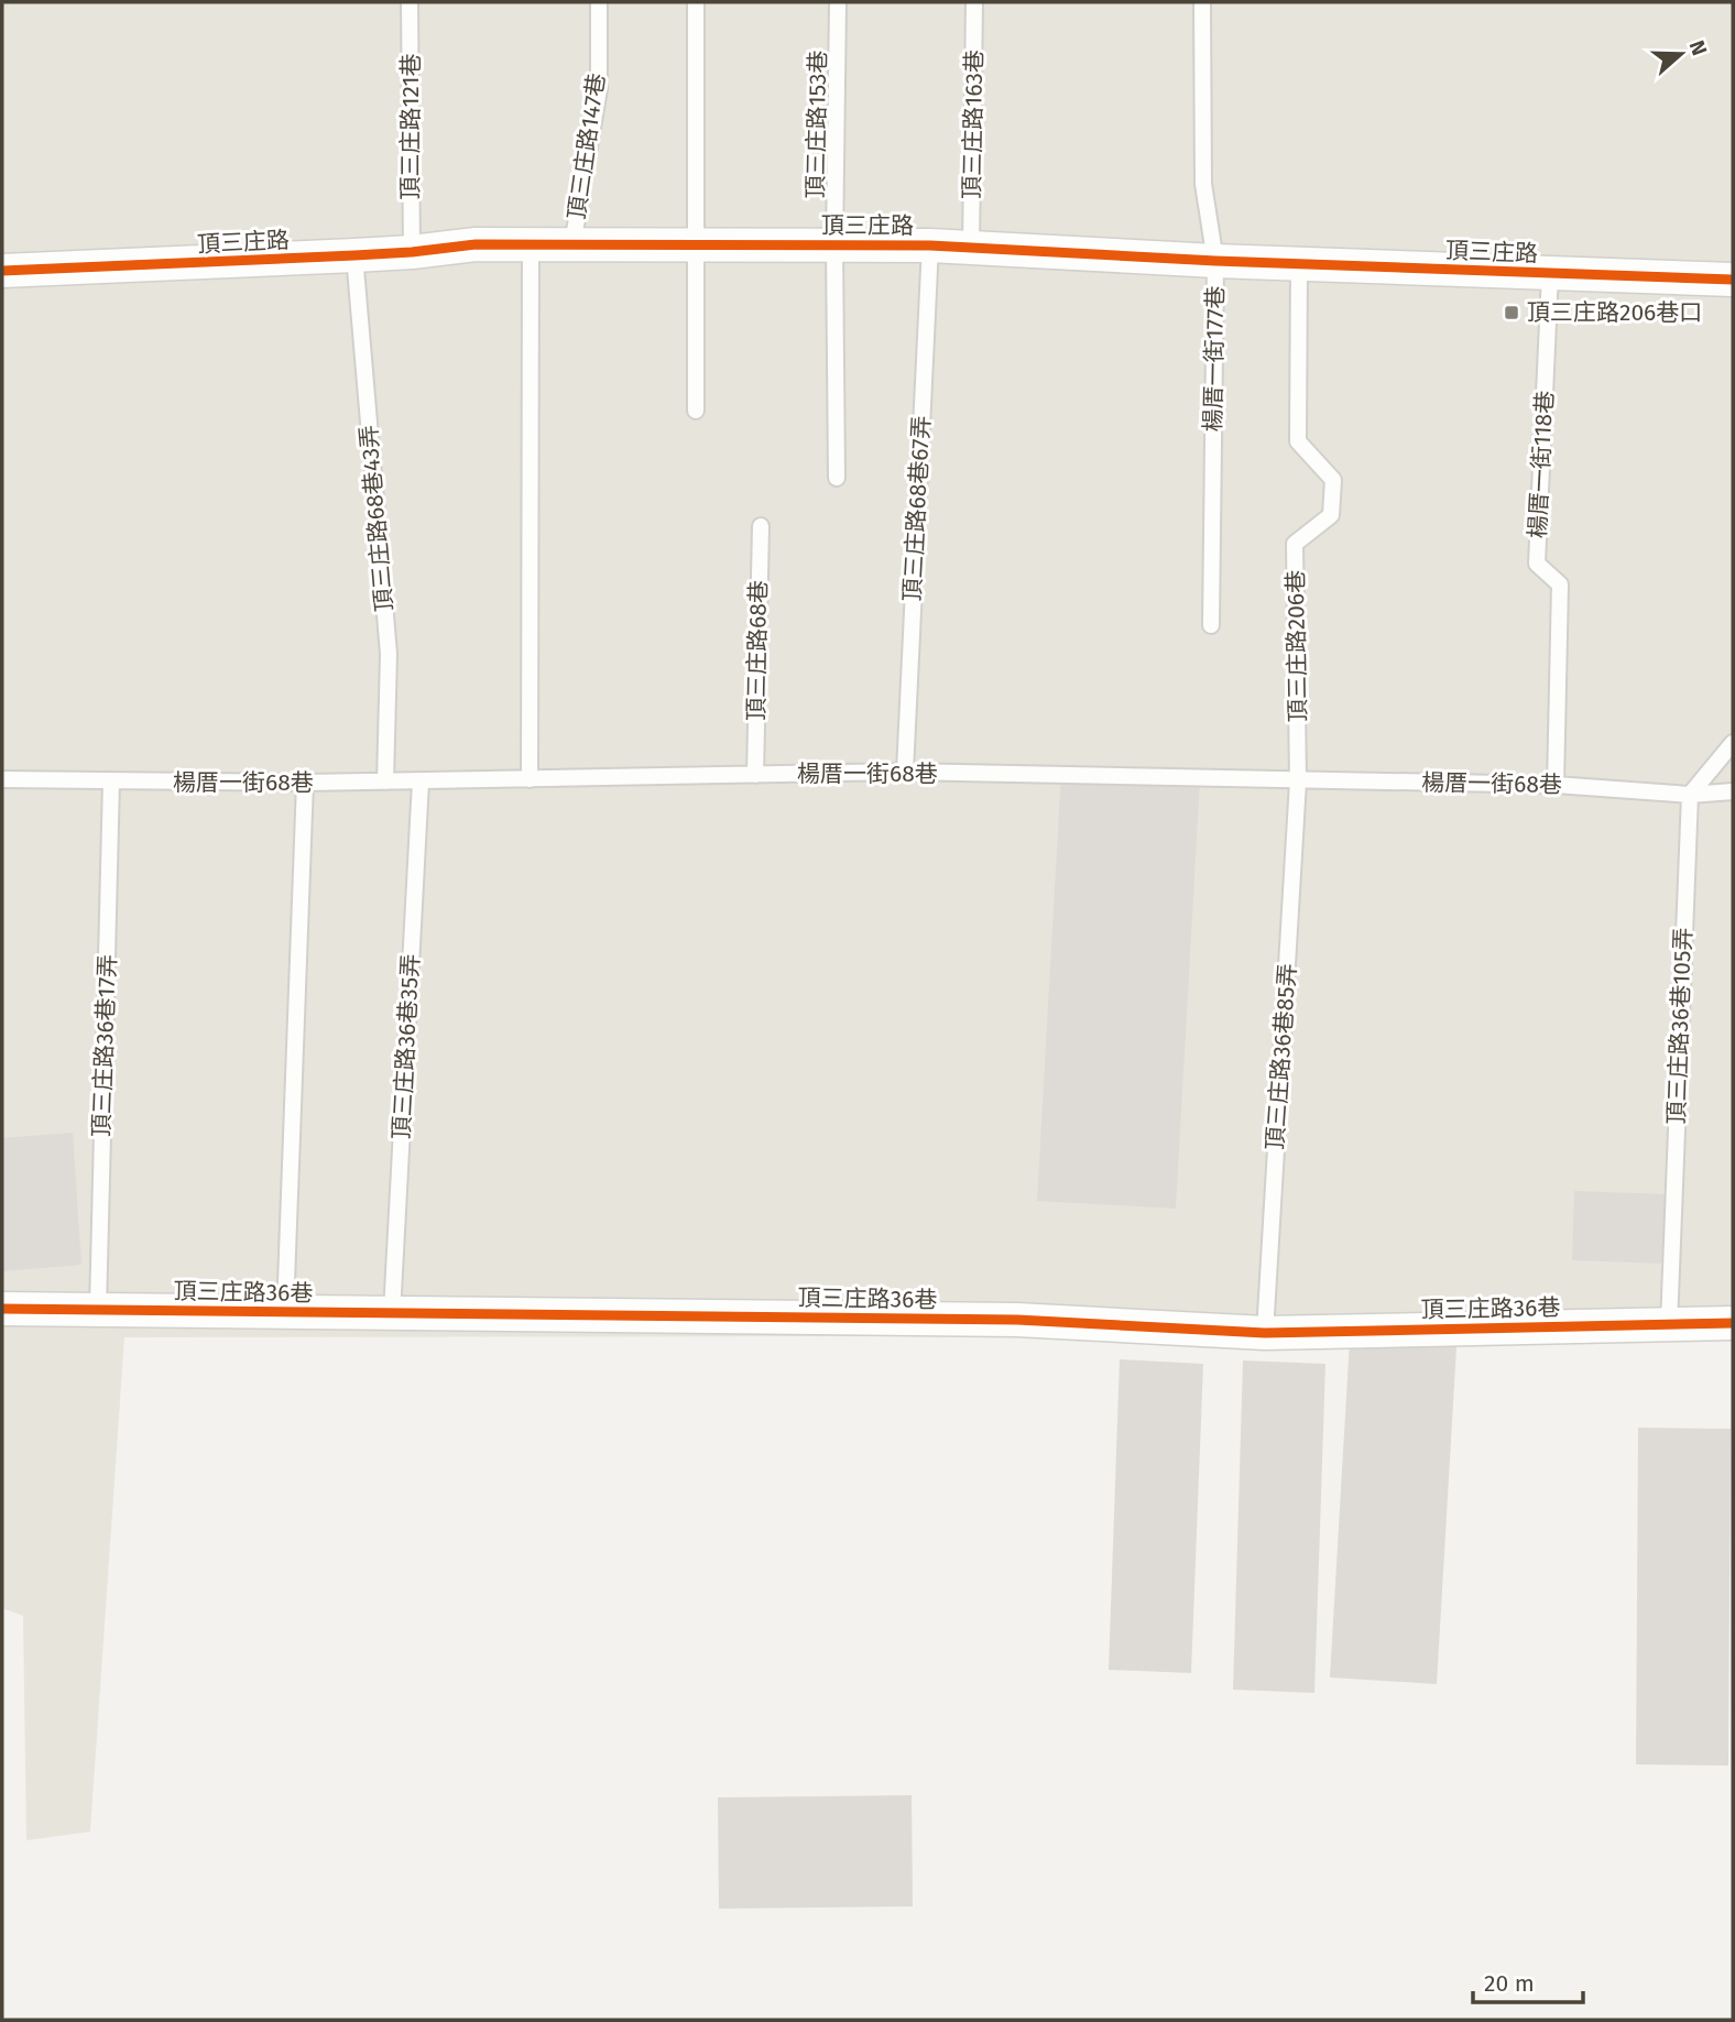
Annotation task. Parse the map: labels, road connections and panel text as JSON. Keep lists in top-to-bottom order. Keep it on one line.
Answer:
{"streets":{"street":["頂三庄路","頂三庄路36巷"],"lane":["頂三庄路153巷","頂三庄路163巷","頂三庄路121巷","頂三庄路147巷","楊厝一街177巷","楊厝一街118巷","頂三庄路68巷67弄","頂三庄路68巷43弄","頂三庄路206巷","頂三庄路68巷","楊厝一街68巷","頂三庄路36巷105弄","頂三庄路36巷17弄","頂三庄路36巷35弄","頂三庄路36巷85弄"]},"crossings":[["頂三庄路153巷","頂三庄路"],["頂三庄路163巷","頂三庄路"],["頂三庄路121巷","頂三庄路"],["頂三庄路147巷","頂三庄路"],["頂三庄路","楊厝一街177巷"],["頂三庄路","楊厝一街118巷"],["頂三庄路","頂三庄路68巷67弄"],["頂三庄路","頂三庄路68巷43弄"],["頂三庄路","頂三庄路206巷"],["楊厝一街118巷","楊厝一街68巷"],["頂三庄路68巷67弄","楊厝一街68巷"],["頂三庄路68巷43弄","楊厝一街68巷"],["頂三庄路206巷","楊厝一街68巷"],["頂三庄路206巷","頂三庄路36巷85弄"],["頂三庄路68巷","楊厝一街68巷"],["楊厝一街68巷","頂三庄路36巷105弄"],["楊厝一街68巷","頂三庄路36巷17弄"],["楊厝一街68巷","頂三庄路36巷35弄"],["楊厝一街68巷","頂三庄路36巷85弄"],["頂三庄路36巷105弄","頂三庄路36巷"],["頂三庄路36巷17弄","頂三庄路36巷"],["頂三庄路36巷35弄","頂三庄路36巷"],["頂三庄路36巷85弄","頂三庄路36巷"]],"places":{"transit":["頂三庄路206巷口"]},"scale_bar":"20 m","north":"right"}
